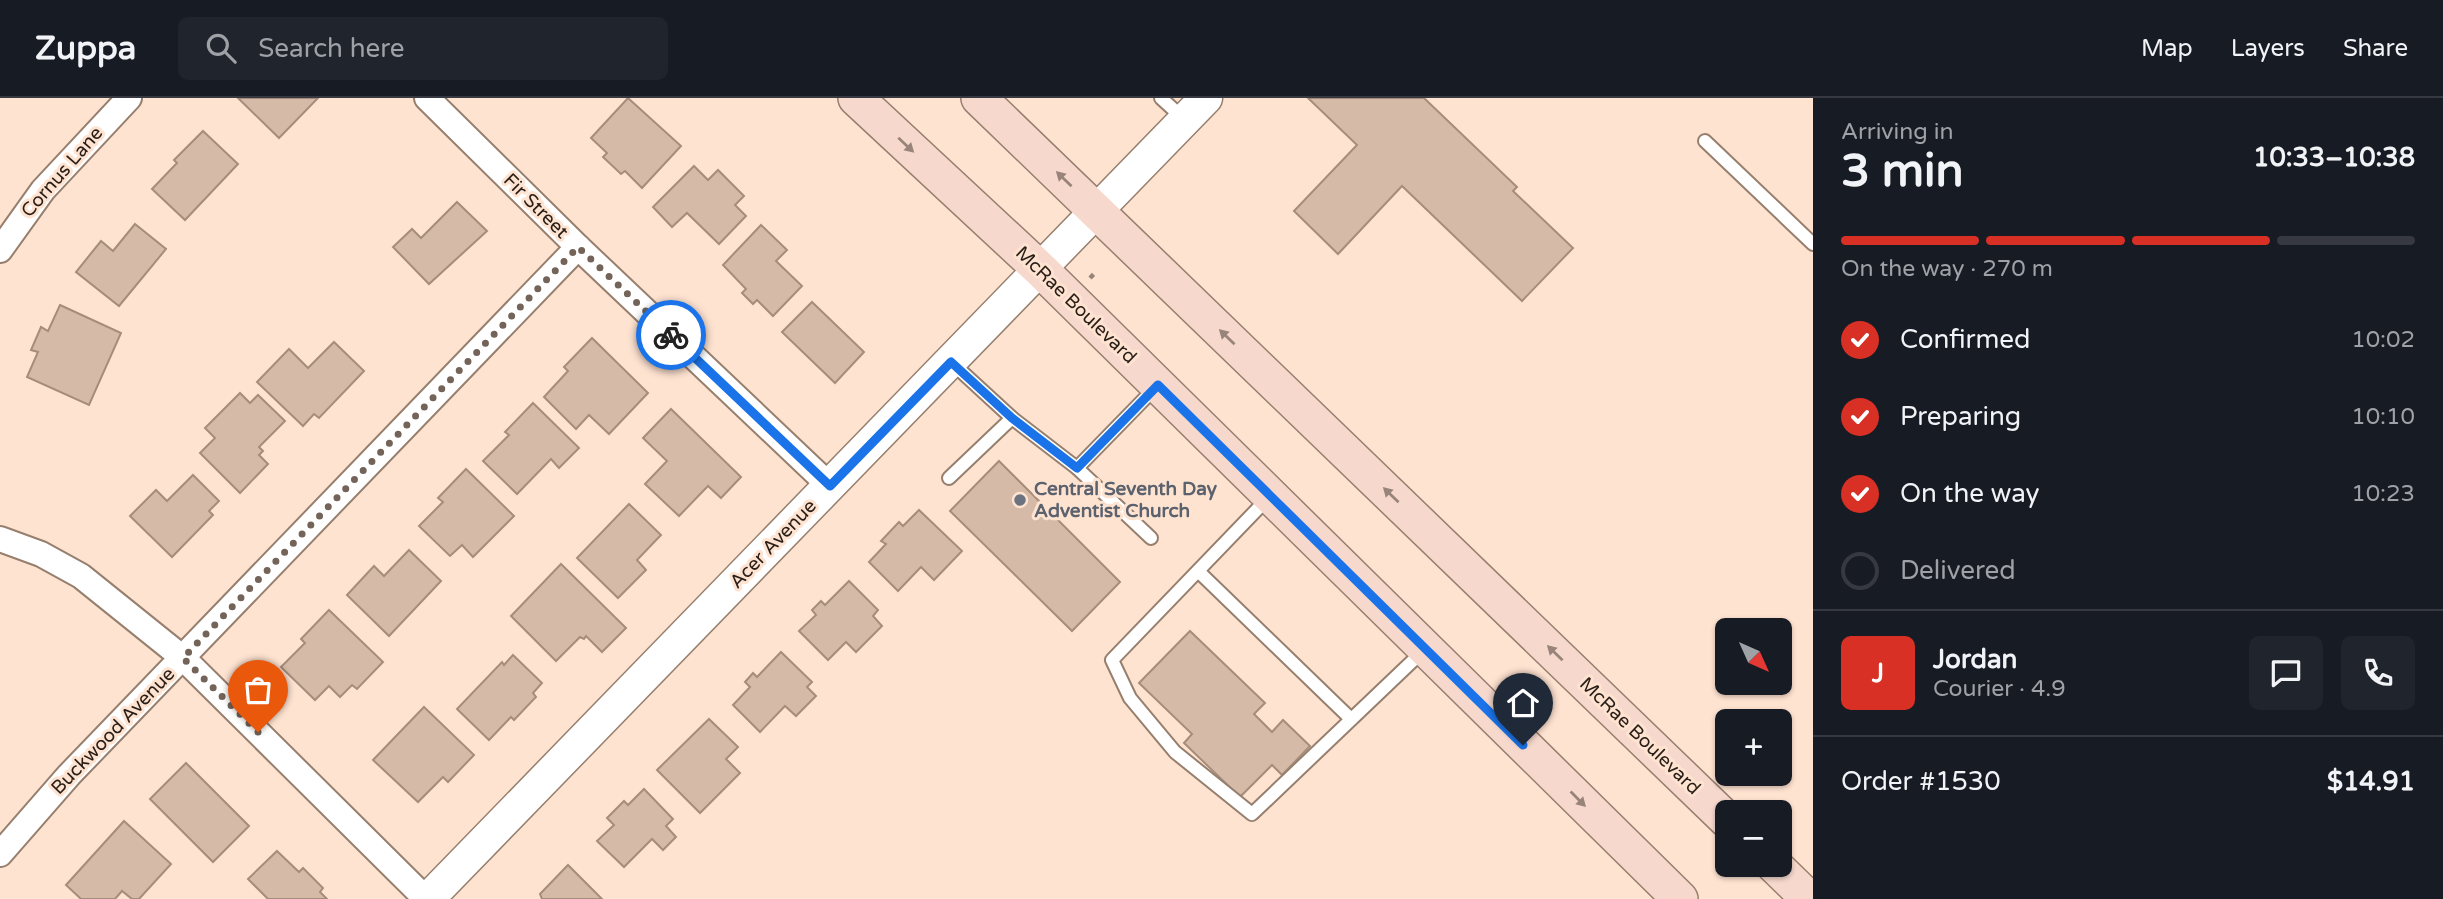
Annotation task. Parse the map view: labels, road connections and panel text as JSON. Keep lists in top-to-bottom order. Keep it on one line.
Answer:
{"streets":{"main road":["McRae Boulevard"],"street":["Cornus Lane","Fir Street","Acer Avenue","Buckwood Avenue"]},"crossings":[["Fir Street","Acer Avenue"],["Fir Street","Buckwood Avenue"],["McRae Boulevard","Acer Avenue"]],"places":["Central Seventh Day Adventist Church"],"north":"bottom right","page":{"header":"Zuppa","search":"Search here","nav":["Map","Layers","Share"],"heading":["3 min","Arriving in","10:33–10:38"],"panel":["Jordan","Courier · 4.9","Order #1530","$14.91"],"bar":"On the way · 270 m","list":[["Confirmed","10:02"],["Preparing","10:10"],["On the way","10:23"],"Delivered"],"map_buttons":["+","−"],"round":"J"}}
